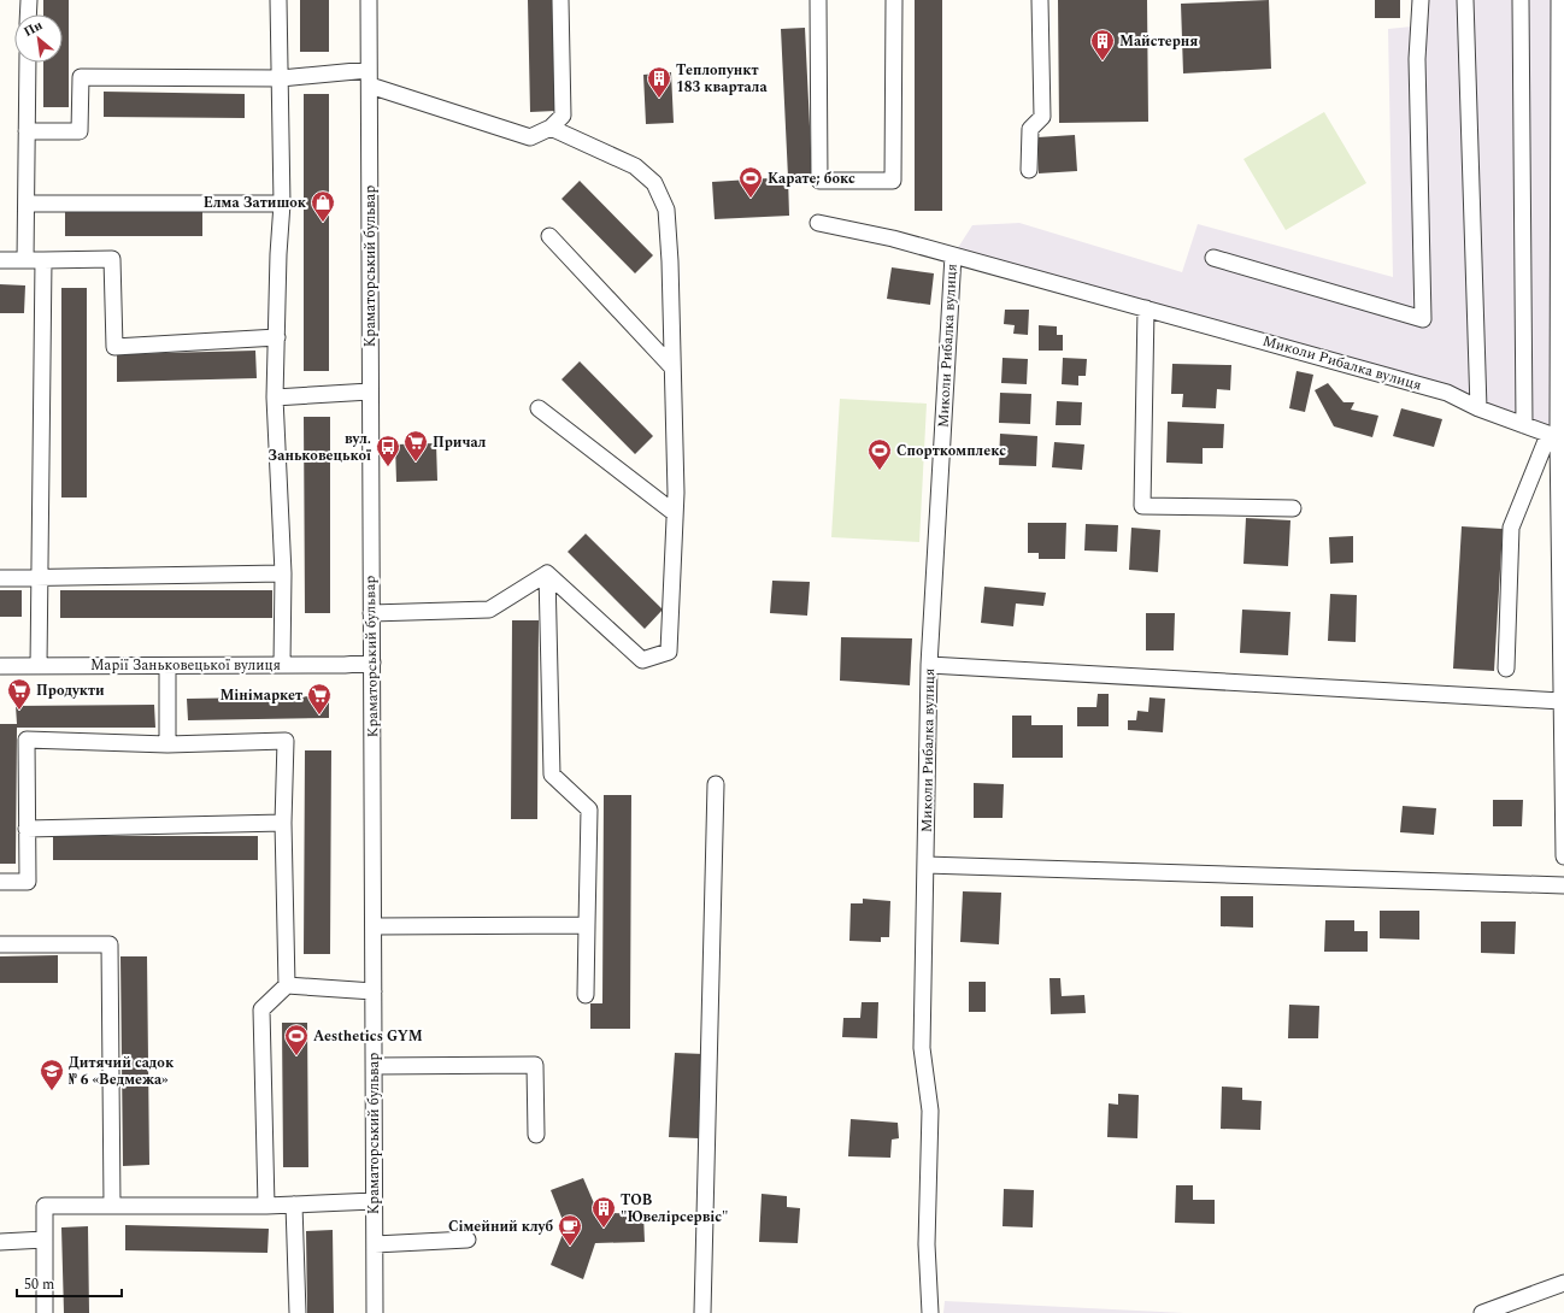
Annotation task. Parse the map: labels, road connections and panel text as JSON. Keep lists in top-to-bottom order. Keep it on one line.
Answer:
{"streets":{"street":["Краматорський бульвар","Миколи Рибалка вулиця","Марії Заньковецької вулиця"]},"crossings":[["Краматорський бульвар","Марії Заньковецької вулиця"]],"places":{"building":["Майстерня","Теплопункт 183 квартала","ТОВ \"Ювелірсервіс\""],"sports":["Карате; бокс","Спорткомплекс","Aesthetics GYM"],"shop":["Елма Затишок"],"supermarket":["Причал","Продукти","Мінімаркет"],"bus stop":["вул. Заньковецької"],"school or university":["Дитячий садок № 6 «Ведмежа»"],"cafe":["Сімейний клуб"]},"scale_bar":"50 m","north":"top left"}
